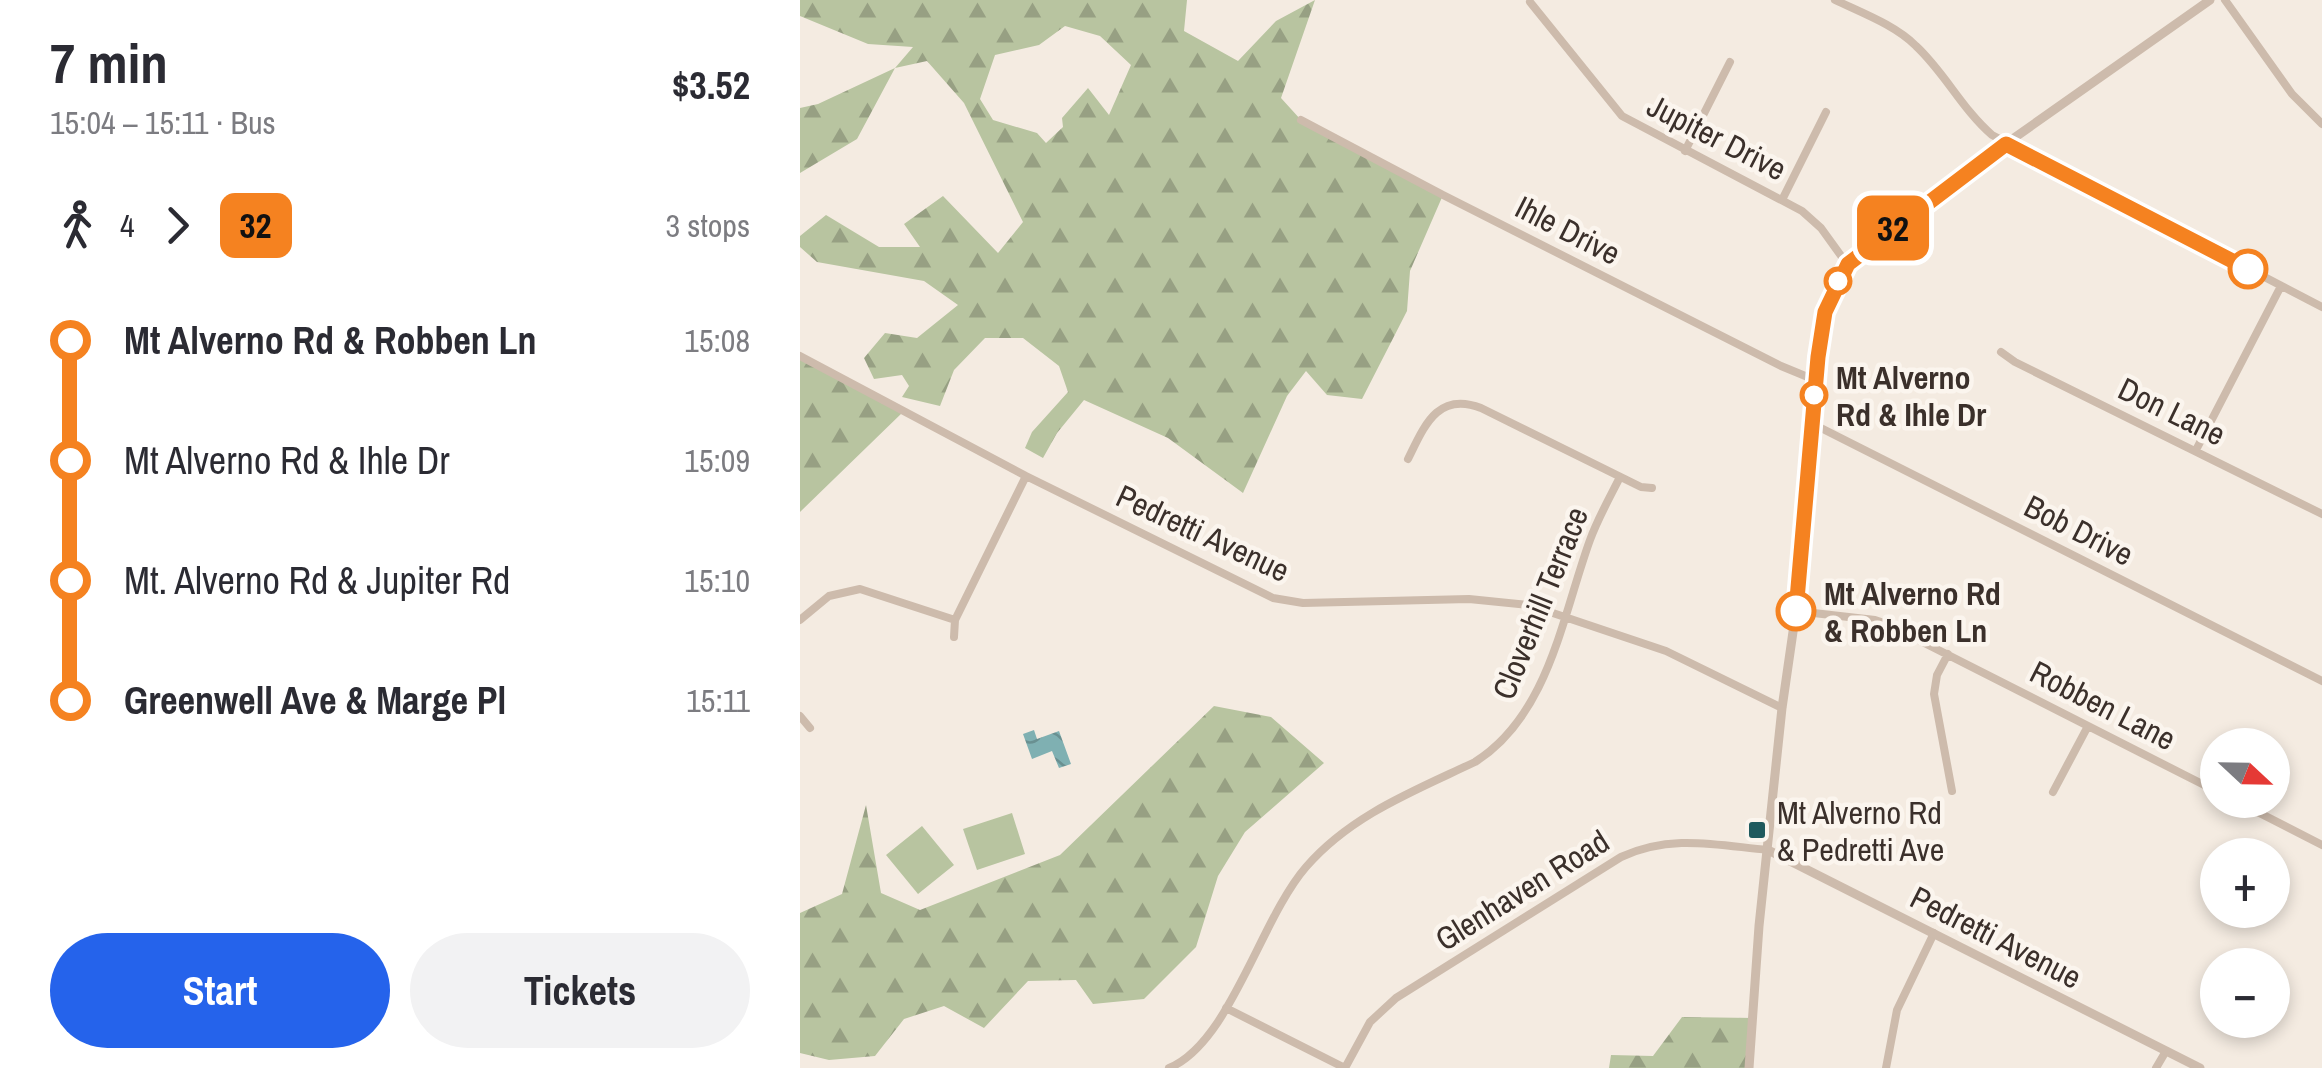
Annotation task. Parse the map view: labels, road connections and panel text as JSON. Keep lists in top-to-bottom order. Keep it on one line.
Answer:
{"streets":{"street":["Jupiter Drive","Ihle Drive","Don Lane","Bob Drive","Pedretti Avenue","Cloverhill Terrace","Robben Lane","Glenhaven Road"]},"crossings":[["Pedretti Avenue","Cloverhill Terrace"],["Pedretti Avenue","Glenhaven Road"]],"places":{"other":["Mt Alverno Rd & Ihle Dr","Mt Alverno Rd & Robben Ln"],"transit":["Mt Alverno Rd & Pedretti Ave"]},"lines":["bus line 32"],"north":"right","page":{"heading":["7 min","15:04 – 15:11 · Bus","$3.52"],"on_map":"32","legs":["4","32","3 stops"],"list":[{"name":"Mt Alverno Rd & Robben Ln","value":"15:08"},{"name":"Mt Alverno Rd & Ihle Dr","value":"15:09"},{"name":"Mt. Alverno Rd & Jupiter Rd","value":"15:10"},{"name":"Greenwell Ave & Marge Pl","value":"15:11"}],"map_buttons":["+","−"],"buttons":["Start","Tickets"]}}
